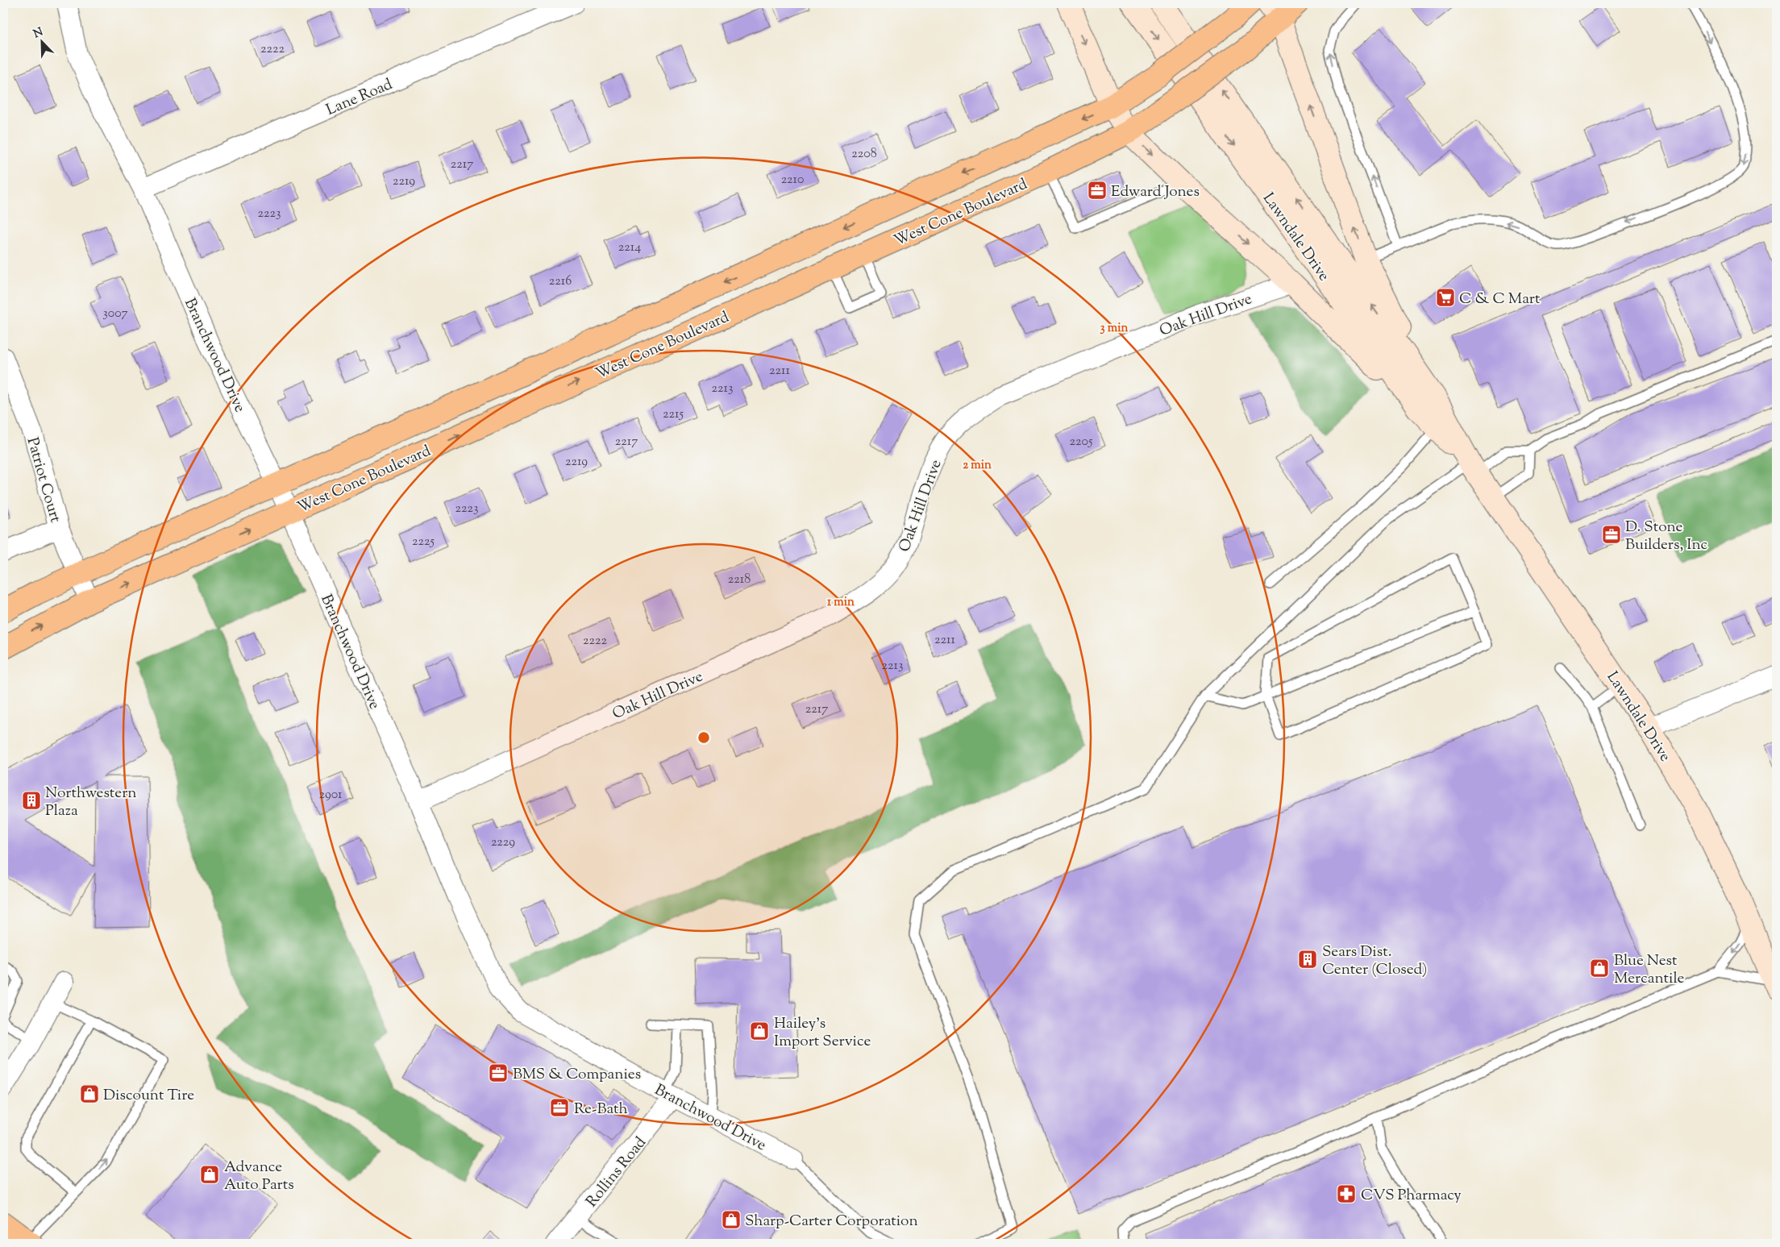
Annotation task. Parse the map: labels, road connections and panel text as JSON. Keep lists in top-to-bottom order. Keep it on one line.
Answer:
{"streets":{"main road":["West Cone Boulevard","Lawndale Drive"],"street":["Lane Road","Oak Hill Drive","Branchwood Drive","Patriot Court","Rollins Road"]},"crossings":[["Lane Road","Branchwood Drive"],["West Cone Boulevard","Branchwood Drive"],["West Cone Boulevard","Patriot Court"],["Oak Hill Drive","Branchwood Drive"],["Branchwood Drive","Rollins Road"]],"places":{"office":["Edward Jones","D. Stone Builders, Inc","BMS & Companies","Re-Bath"],"supermarket":["C & C Mart"],"building":["Northwestern Plaza","Sears Dist. Center (Closed)"],"shop":["Blue Nest Mercantile","Hailey's Import Service","Discount Tire","Advance Auto Parts","Sharp-Carter Corporation"],"pharmacy":["CVS Pharmacy"]},"house_numbers":["2222","2208","2217","2210","2219","2223","2214","2216","3007","2211","2213","2215","2217","2205","2219","2223","2225","2218","2211","2222","2213","2217","2901","2229"],"north":"top left","rings":["3 min","2 min","1 min"]}
